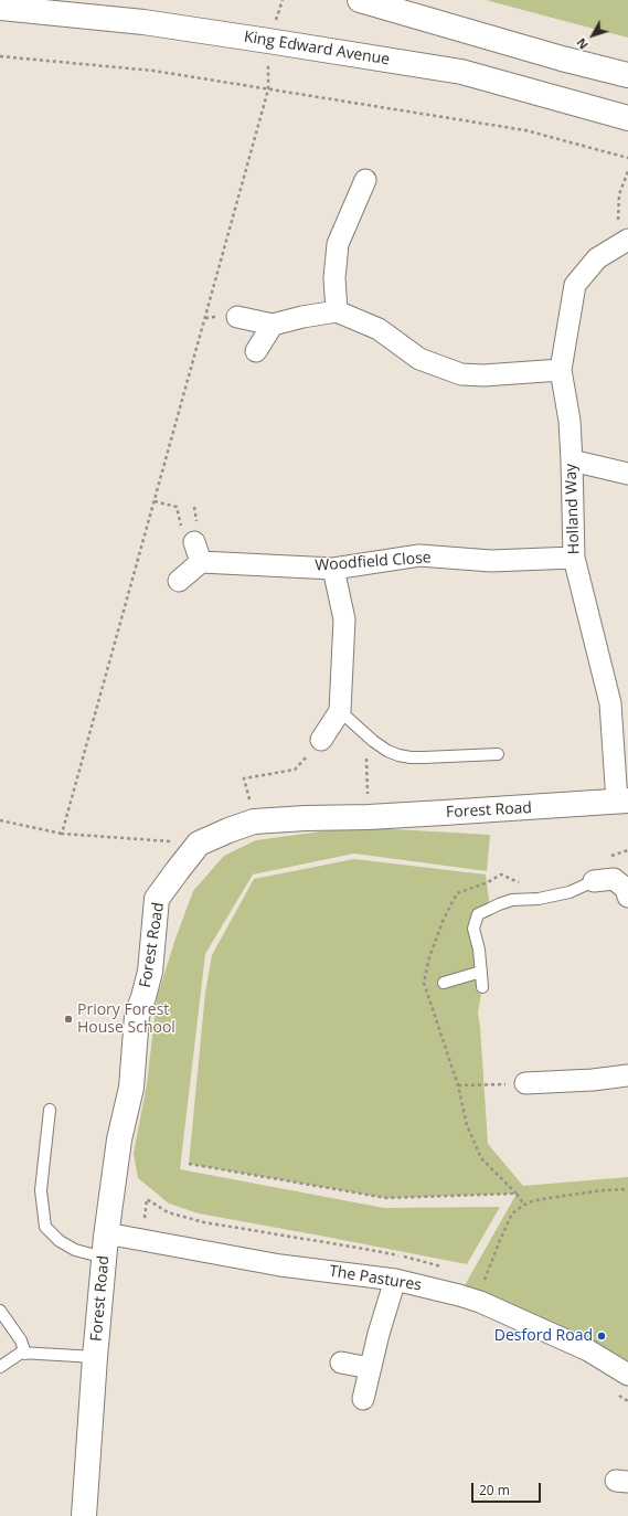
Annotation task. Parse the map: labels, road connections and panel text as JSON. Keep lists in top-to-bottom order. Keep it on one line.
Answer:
{"streets":{"street":["King Edward Avenue","Holland Way","Woodfield Close","Forest Road","The Pastures"]},"crossings":[["Holland Way","Woodfield Close"],["Holland Way","Forest Road"],["Forest Road","The Pastures"]],"places":["Priory Forest House School","Desford Road"],"scale_bar":"20 m","north":"bottom left"}
